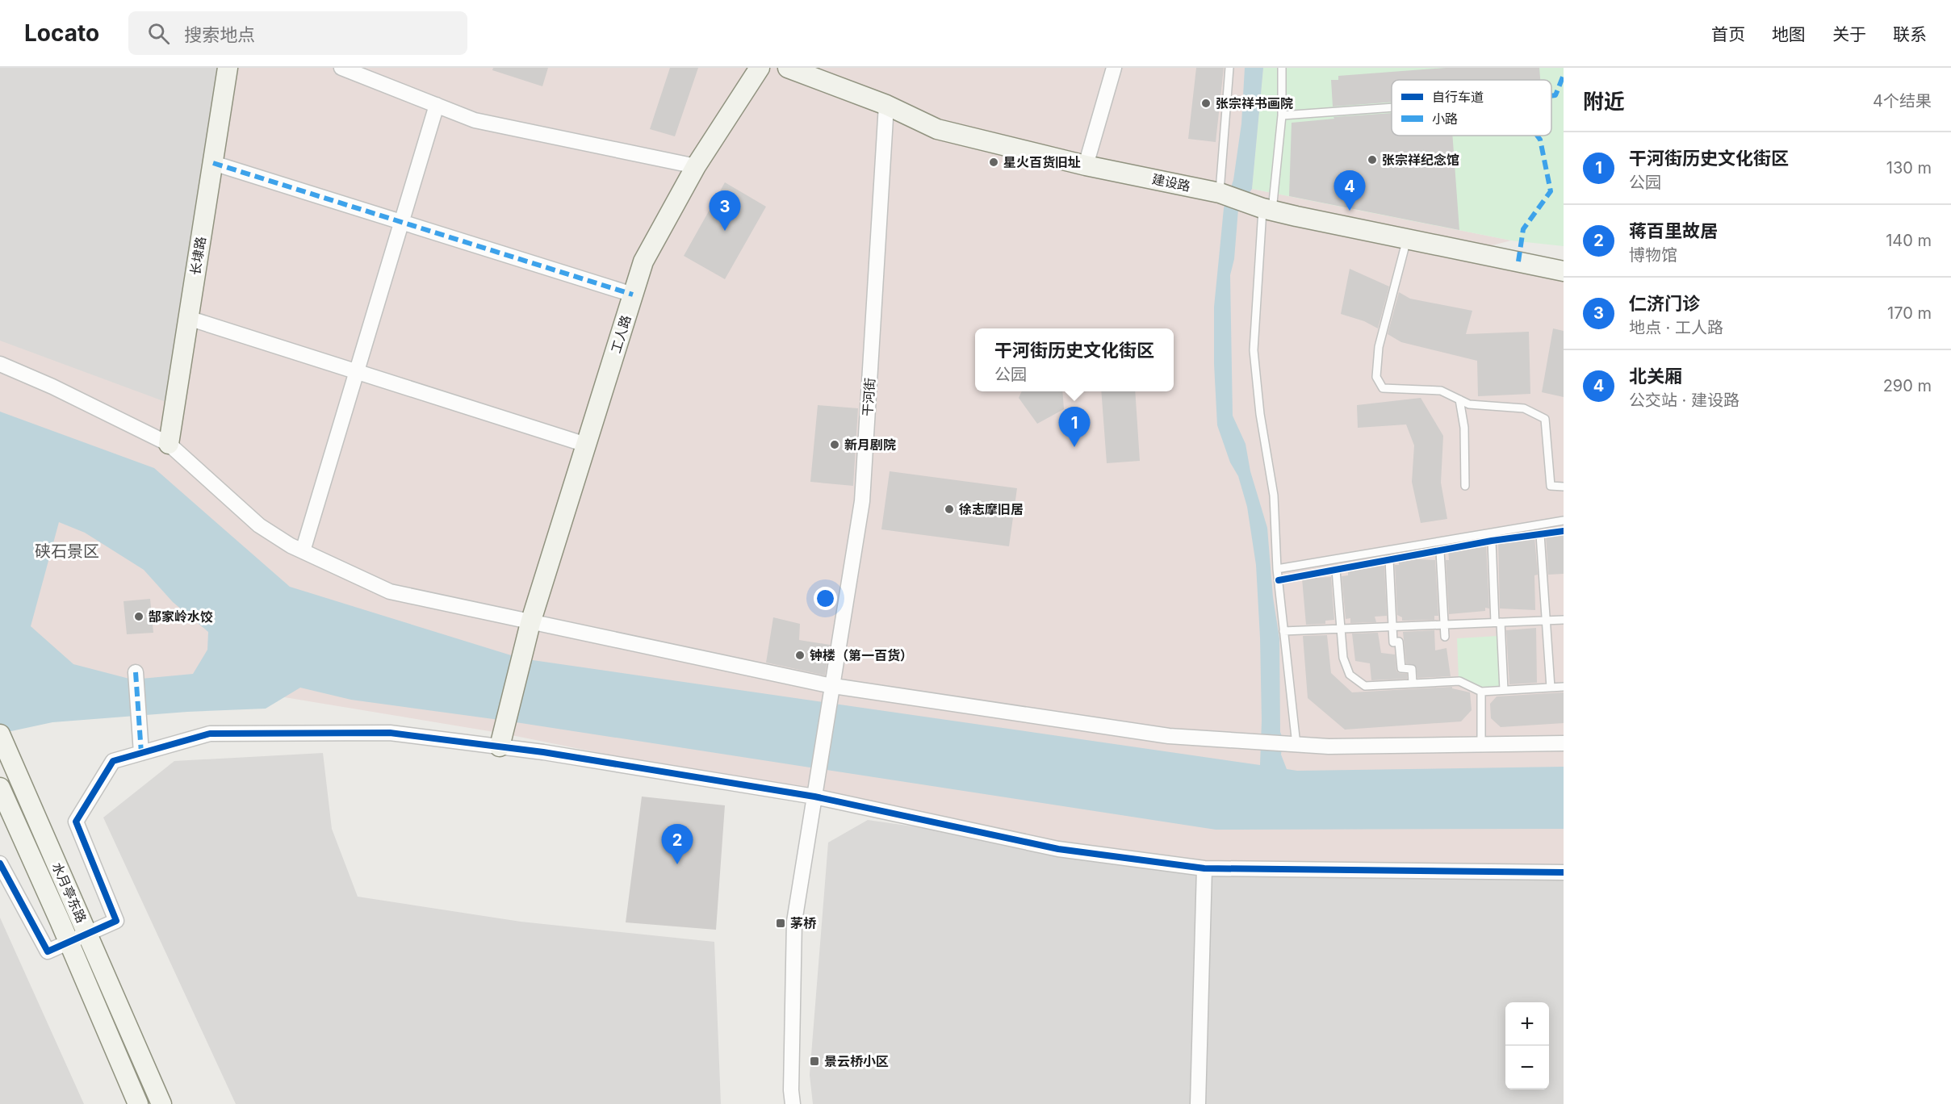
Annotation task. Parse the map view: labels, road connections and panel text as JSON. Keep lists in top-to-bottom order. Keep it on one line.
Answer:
{"streets":{"street":["建设路","长埭路","工人路","干河街","水月亭东路"]},"crossings":[["建设路","干河街"]],"districts":["硖石景区"],"places":{"other":["张宗祥书画院","张宗祥纪念馆","星火百货旧址","新月剧院","徐志摩旧居","郜家岭水饺","钟楼（第一百货）"],"transit":["茅桥","景云桥小区"]},"legend":["自行车道","小路"],"page":{"header":"Locato","search":"搜索地点","nav":["首页","地图","关于","联系"],"heading":["附近","4个结果"],"list":[{"mark":"1","name":"干河街历史文化街区","note":"公园","value":"130 m"},{"mark":"2","name":"蒋百里故居","note":"博物馆","value":"140 m"},{"mark":"3","name":"仁济门诊","note":"地点 · 工人路","value":"170 m"},{"mark":"4","name":"北关厢","note":"公交站 · 建设路","value":"290 m"}],"pins":["4","3","1","2"],"popup":["干河街历史文化街区","公园"],"map_buttons":["+","−"]}}
